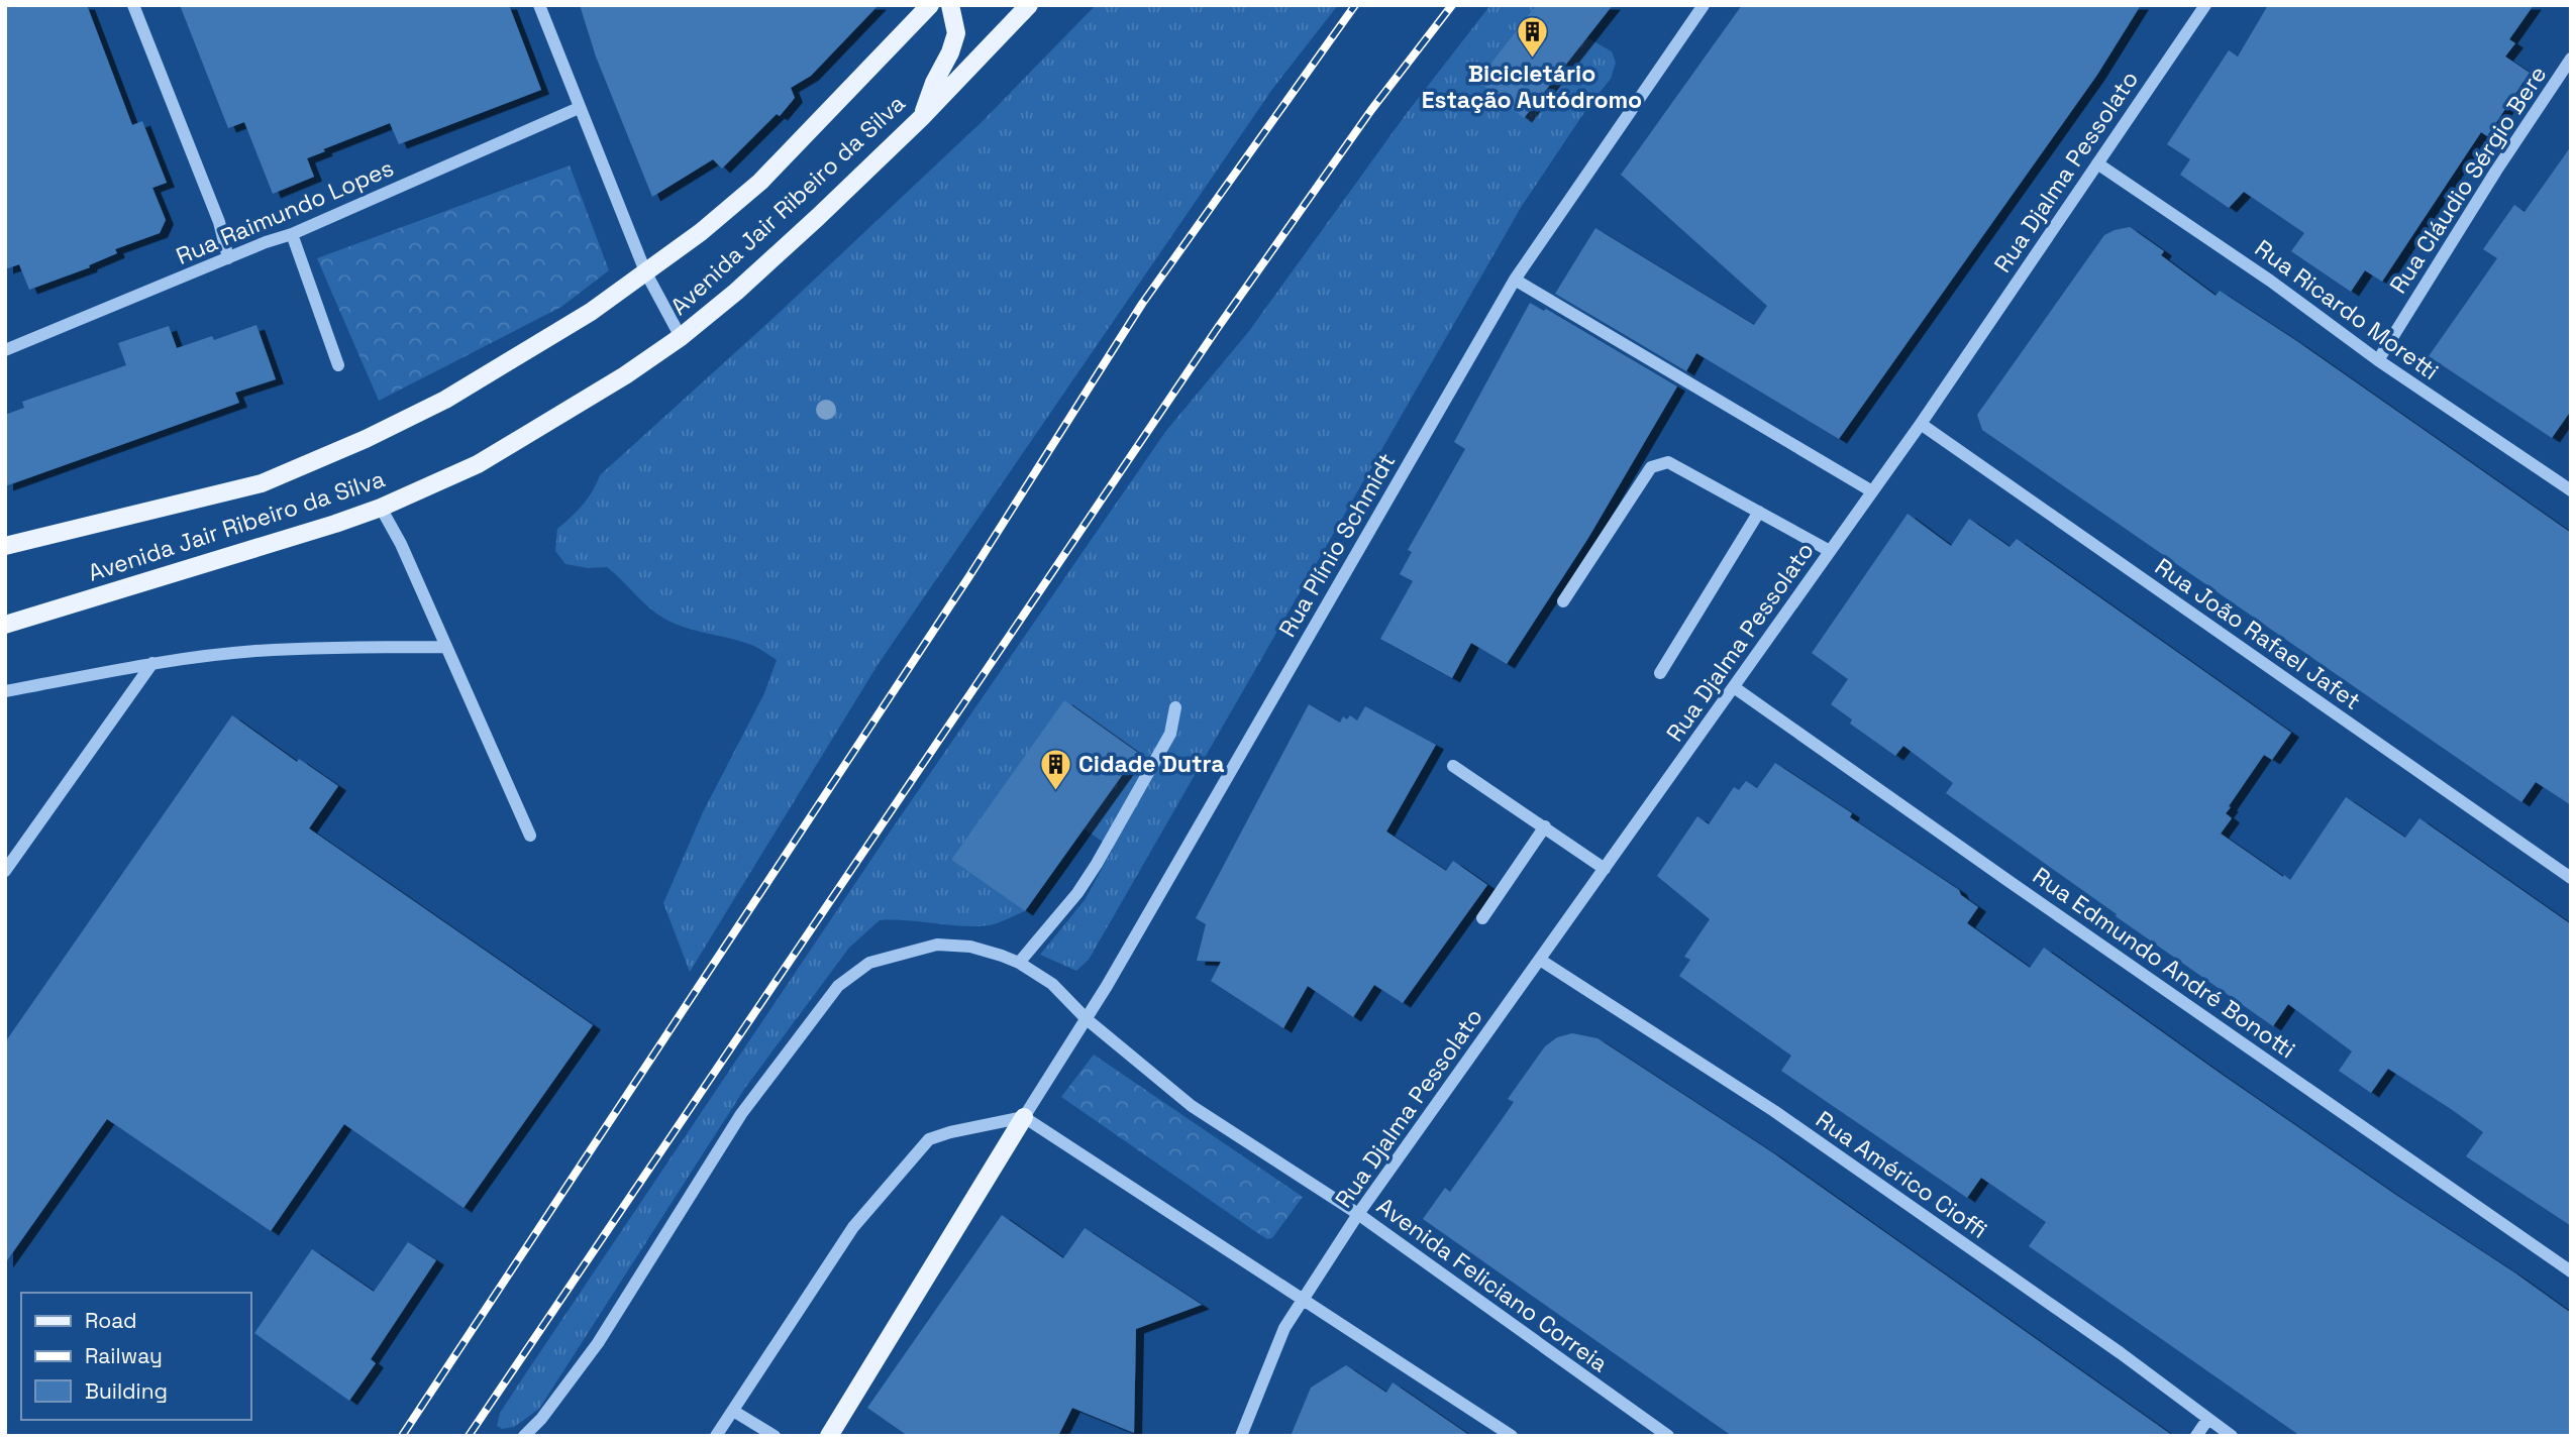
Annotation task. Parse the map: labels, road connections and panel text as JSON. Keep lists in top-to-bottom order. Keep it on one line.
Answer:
{"streets":{"main road":["Avenida Jair Ribeiro da Silva"],"street":["Rua Djalma Pessolato","Rua Cláudio Sérgio Bere","Rua Raimundo Lopes","Rua Ricardo Moretti","Rua Plínio Schmidt","Rua João Rafael Jafet","Rua Edmundo André Bonotti","Rua Américo Cioffi","Avenida Feliciano Correia"]},"crossings":[["Rua Djalma Pessolato","Rua Ricardo Moretti"],["Rua Djalma Pessolato","Rua João Rafael Jafet"],["Rua Djalma Pessolato","Rua Edmundo André Bonotti"],["Rua Djalma Pessolato","Rua Américo Cioffi"],["Rua Djalma Pessolato","Avenida Feliciano Correia"],["Rua Cláudio Sérgio Bere","Rua Ricardo Moretti"],["Rua Plínio Schmidt","Avenida Feliciano Correia"]],"places":{"building":["Bicicletário Estação Autódromo","Cidade Dutra"]},"legend":["Road","Railway","Building"]}
